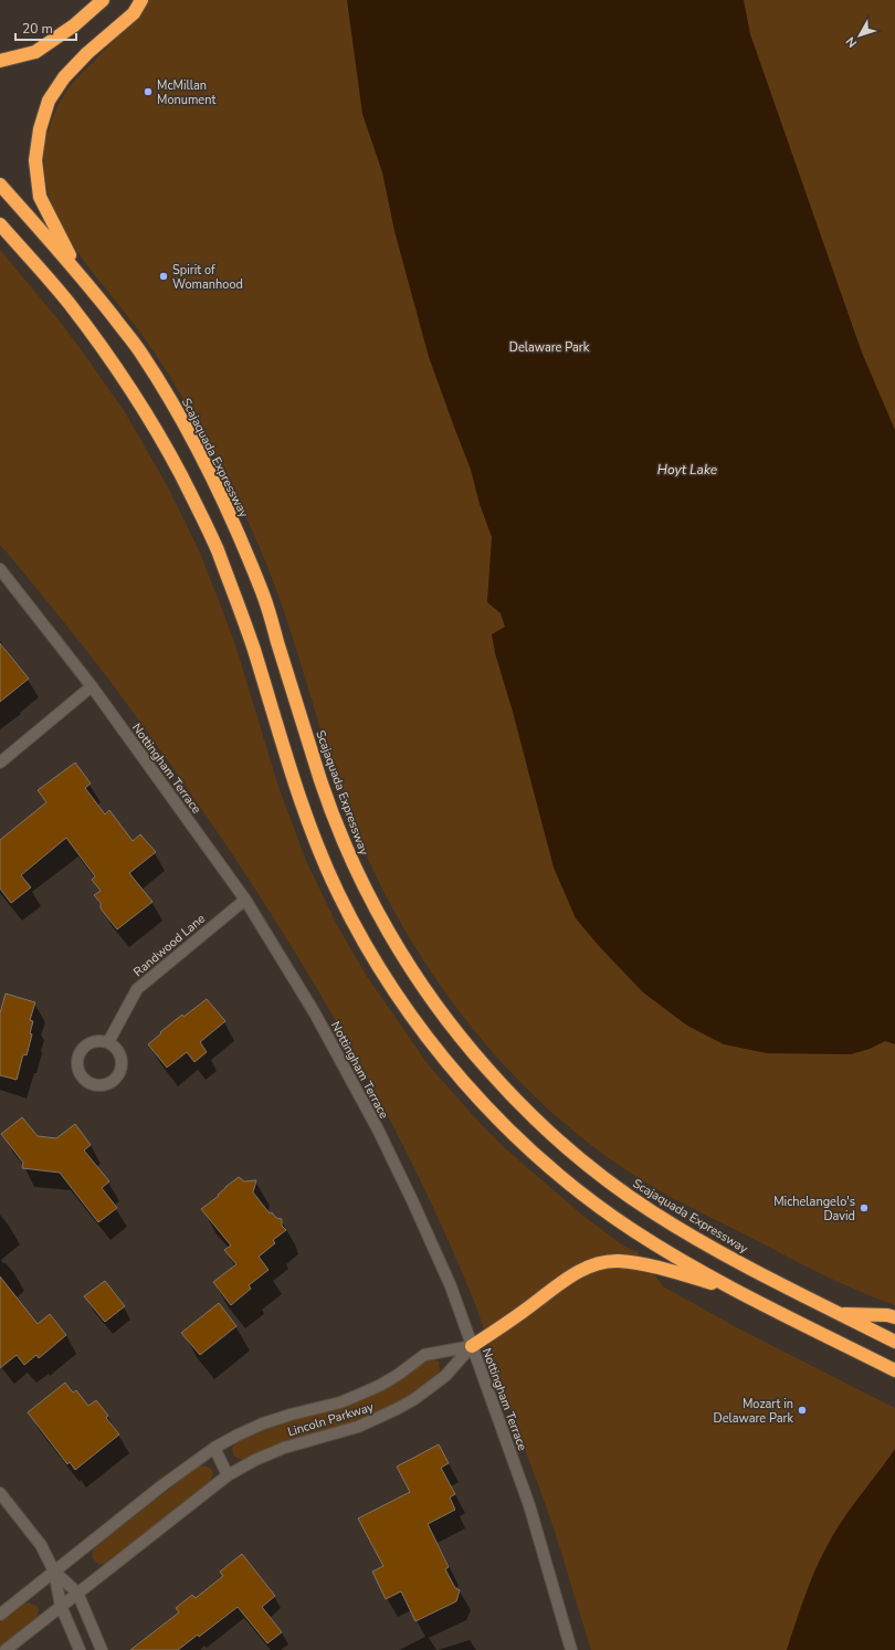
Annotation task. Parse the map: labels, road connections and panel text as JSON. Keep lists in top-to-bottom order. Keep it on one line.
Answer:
{"streets":{"highway":["Scajaquada Expressway"],"street":["Nottingham Terrace","Randwood Lane","Lincoln Parkway"]},"crossings":[["Nottingham Terrace","Randwood Lane"],["Nottingham Terrace","Lincoln Parkway"]],"water":["Hoyt Lake"],"parks":["Delaware Park"],"places":["McMillan Monument","Spirit of Womanhood","Michelangelo's David","Mozart in Delaware Park"],"scale_bar":"20 m","north":"bottom left"}
